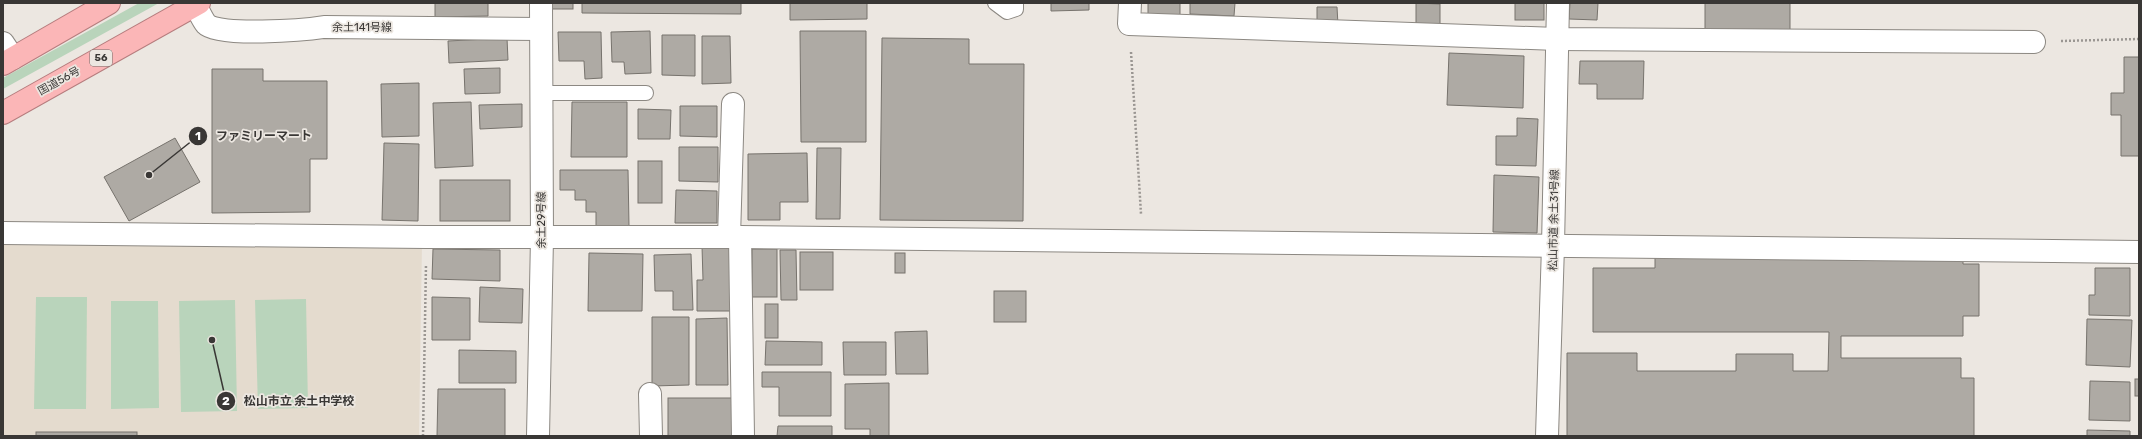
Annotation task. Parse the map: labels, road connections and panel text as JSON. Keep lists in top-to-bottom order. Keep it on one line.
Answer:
{"streets":{"highway":["56","国道56号"],"street":["余土141号線","余土29号線","松山市道 余土31号線"]},"crossings":[["余土141号線","国道56号"],["余土141号線","余土29号線"]],"places":["ファミリーマート","松山市立 余土中学校"]}
